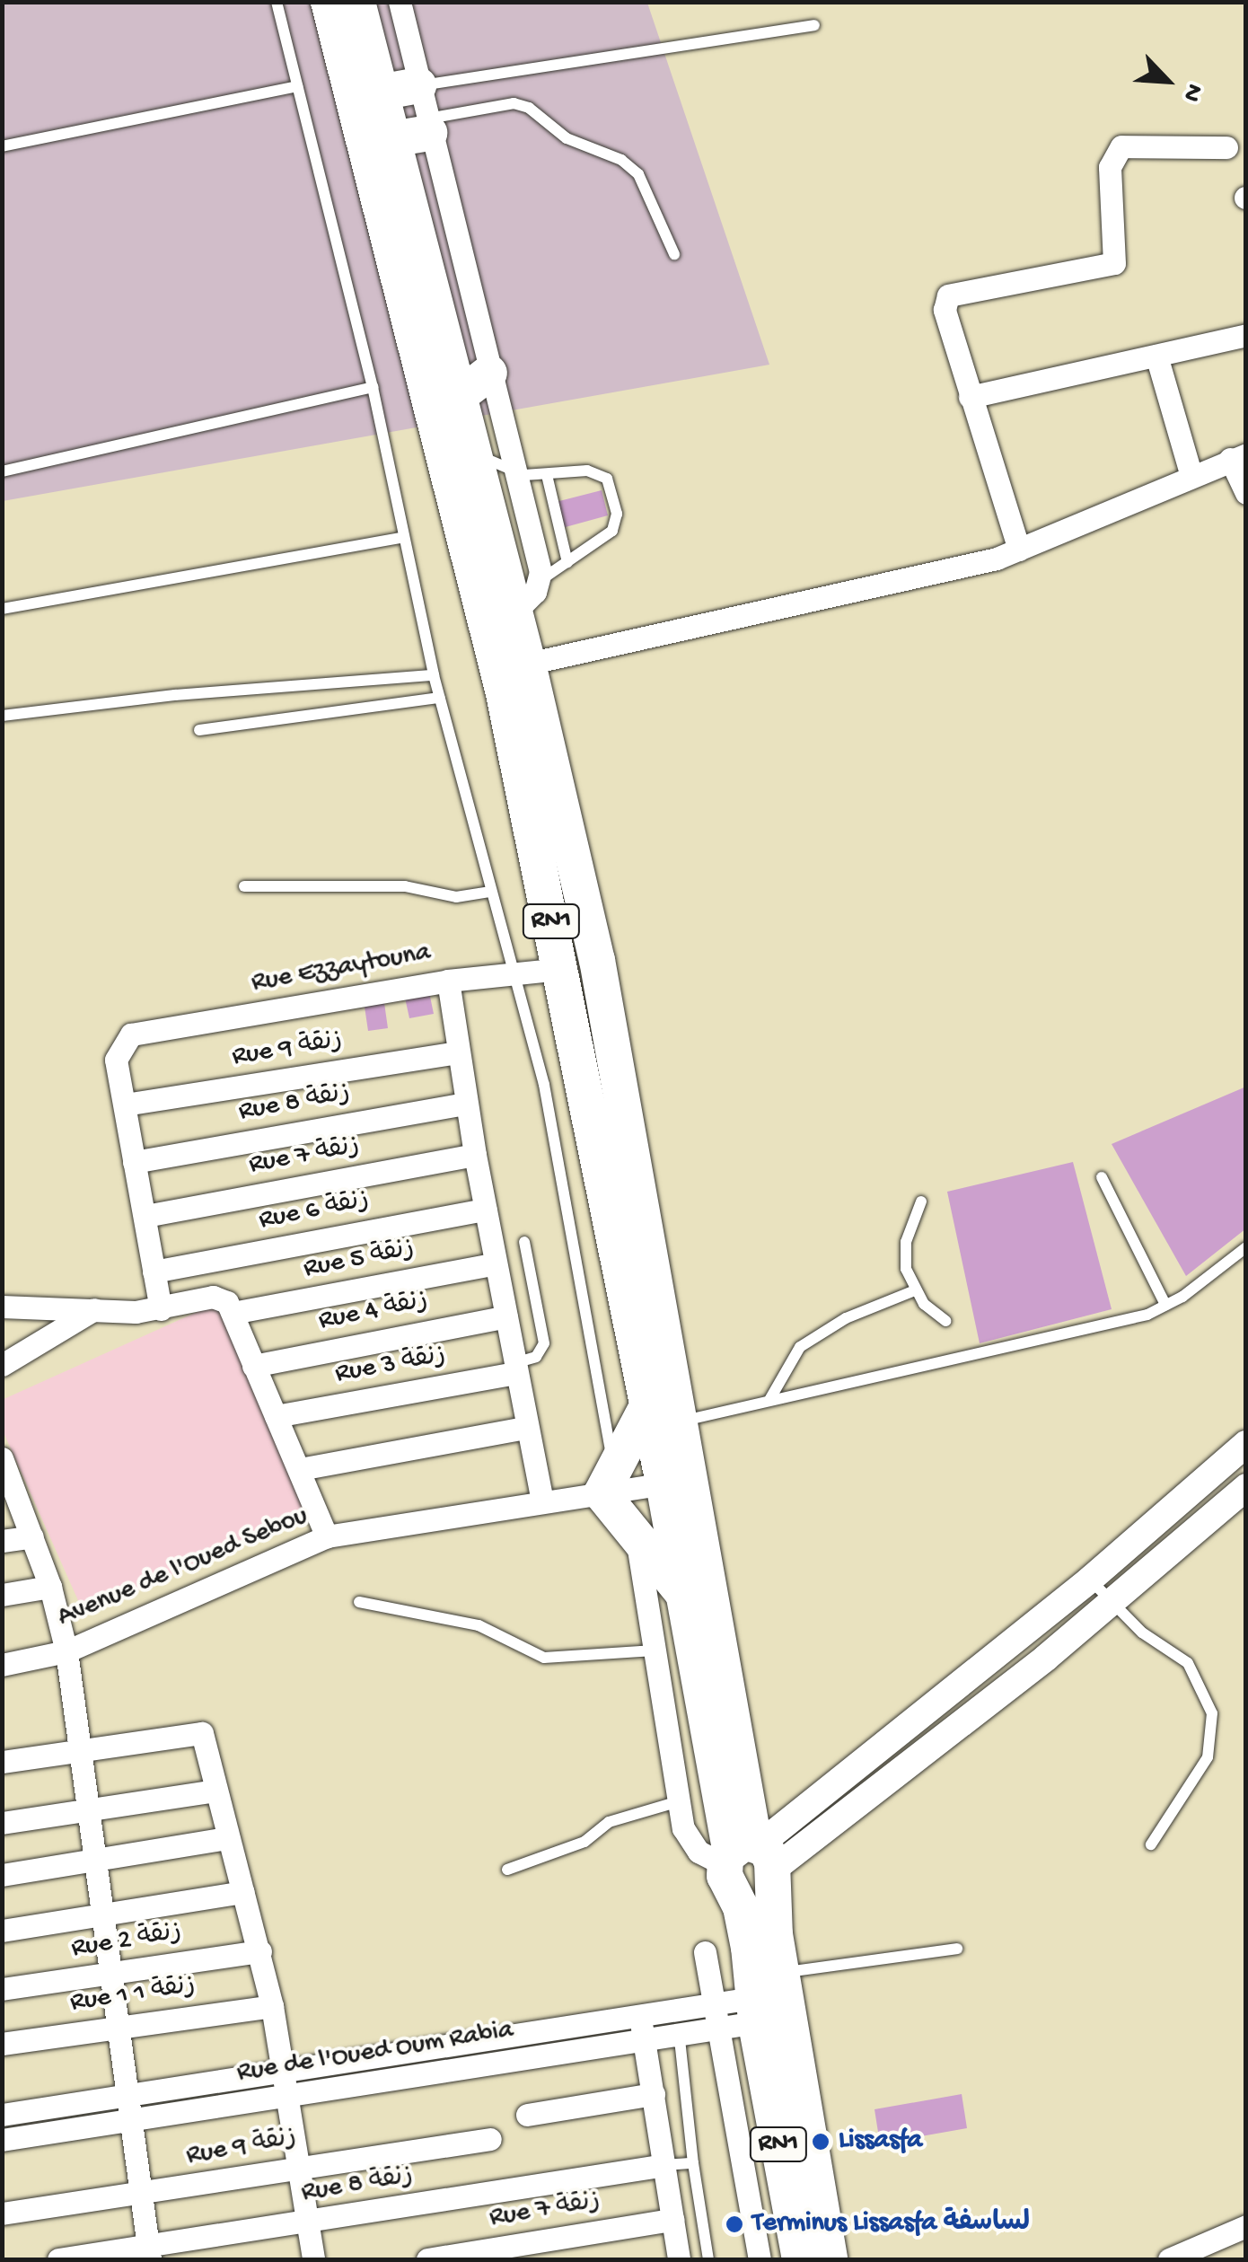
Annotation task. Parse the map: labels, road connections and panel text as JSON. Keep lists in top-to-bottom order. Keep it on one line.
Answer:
{"streets":{"highway":["RN1"],"street":["Rue Ezzaytouna","Rue 9 زنقة","Rue 8 زنقة","Rue 7 زنقة","Rue 6 زنقة","Rue 5 زنقة","Rue 4 زنقة","Rue 3 زنقة","Avenue de l'Oued Sebou","Rue 2 زنقة","Rue 1 زنقة 1","Rue de l'Oued Oum Rabia"]},"crossings":[["RN1","Rue Ezzaytouna"],["RN1","Avenue de l'Oued Sebou"],["RN1","Rue de l'Oued Oum Rabia"],["Rue Ezzaytouna","Rue 9 زنقة"]],"places":["Lissasfa","Terminus Lissasfa لساسفة"],"north":"bottom right"}
